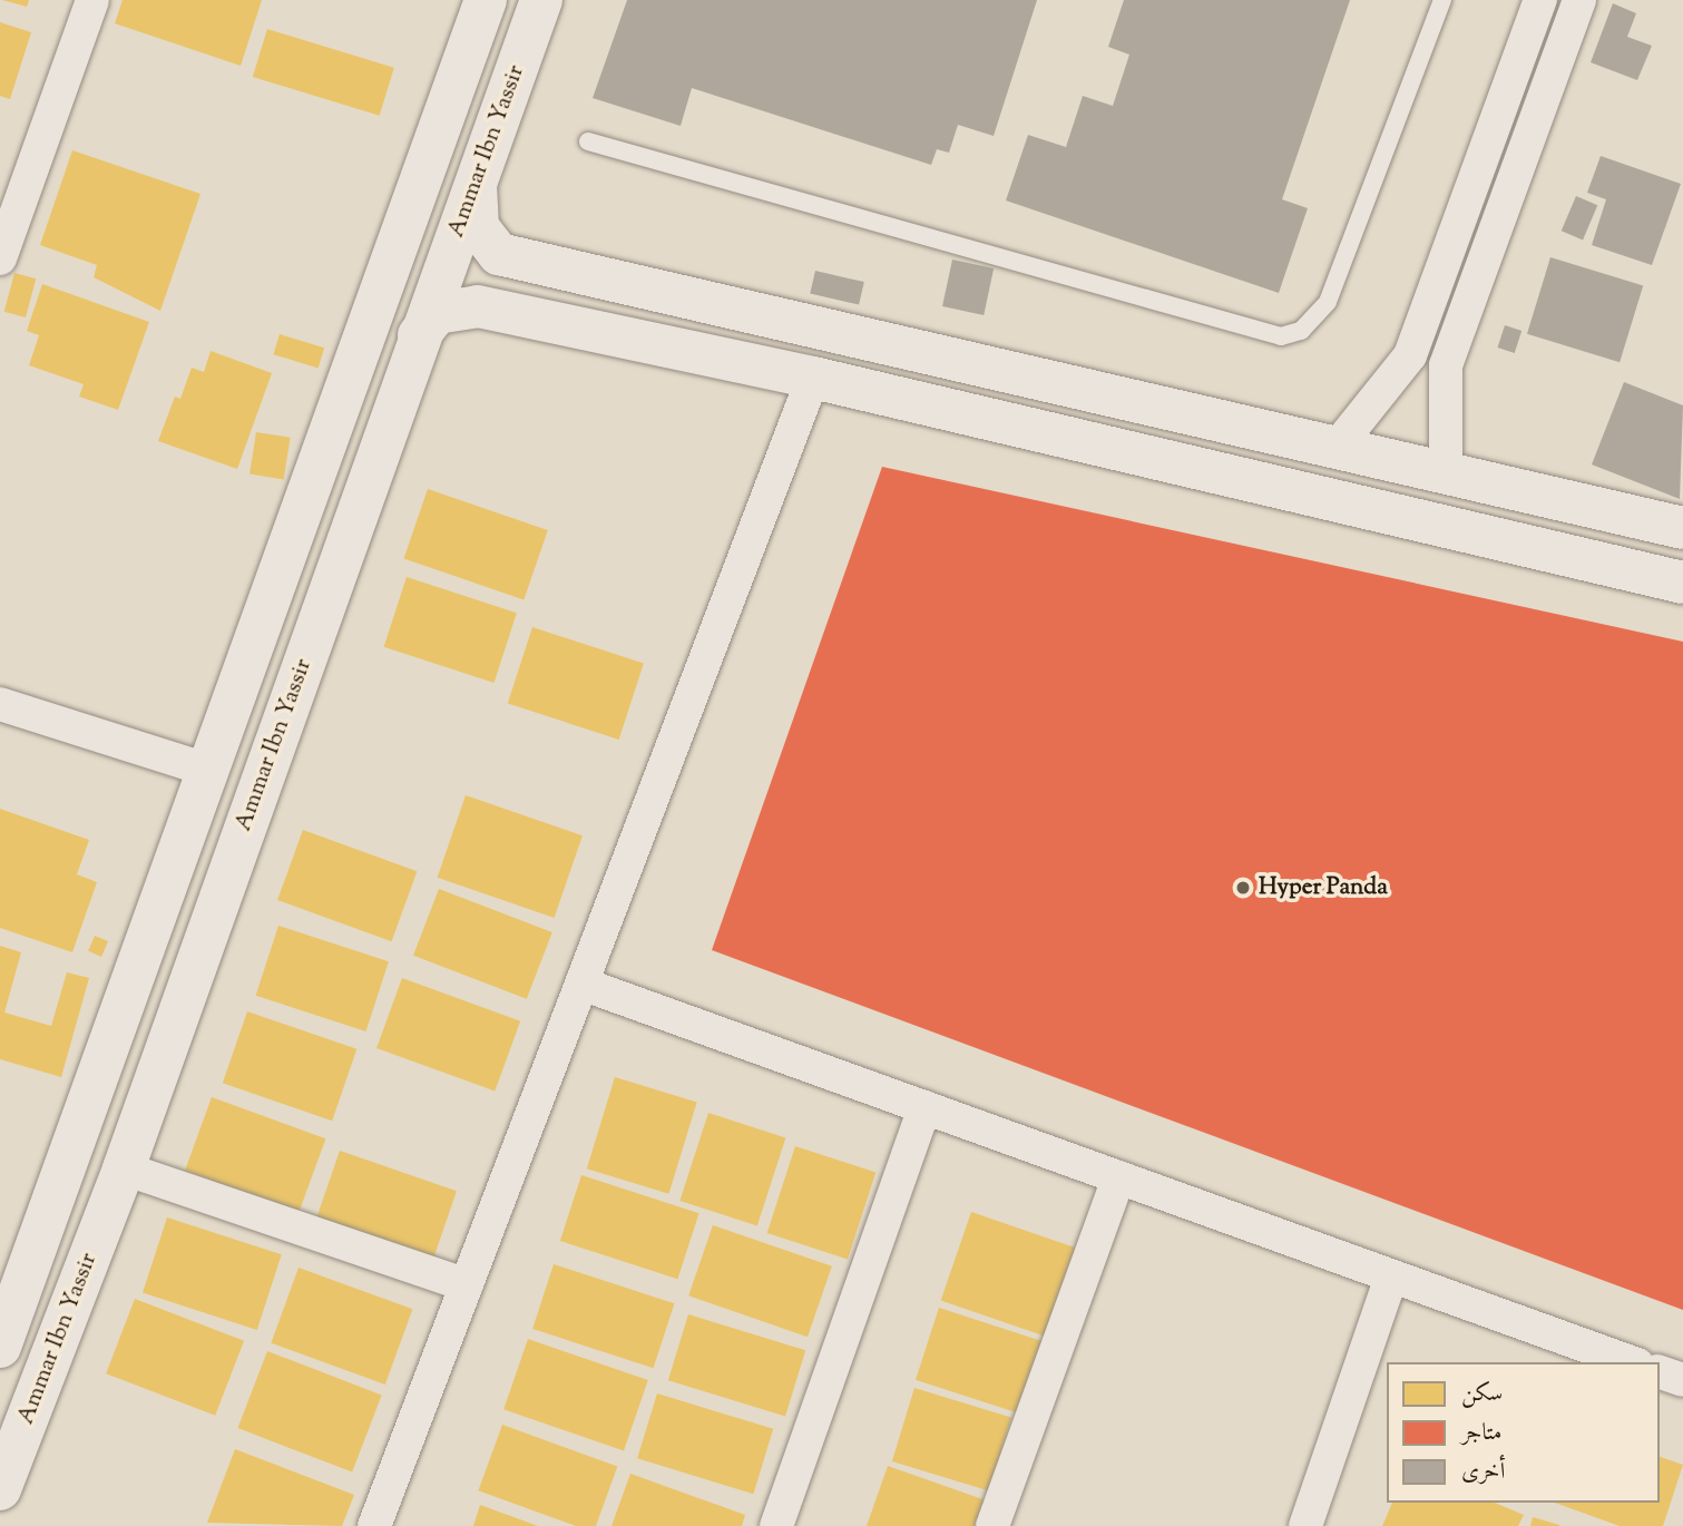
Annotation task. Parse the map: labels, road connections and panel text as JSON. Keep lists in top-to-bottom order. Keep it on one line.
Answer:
{"streets":{"street":["Ammar Ibn Yassir"]},"places":["Hyper Panda"],"legend":["سكن","متاجر","أخرى"]}
